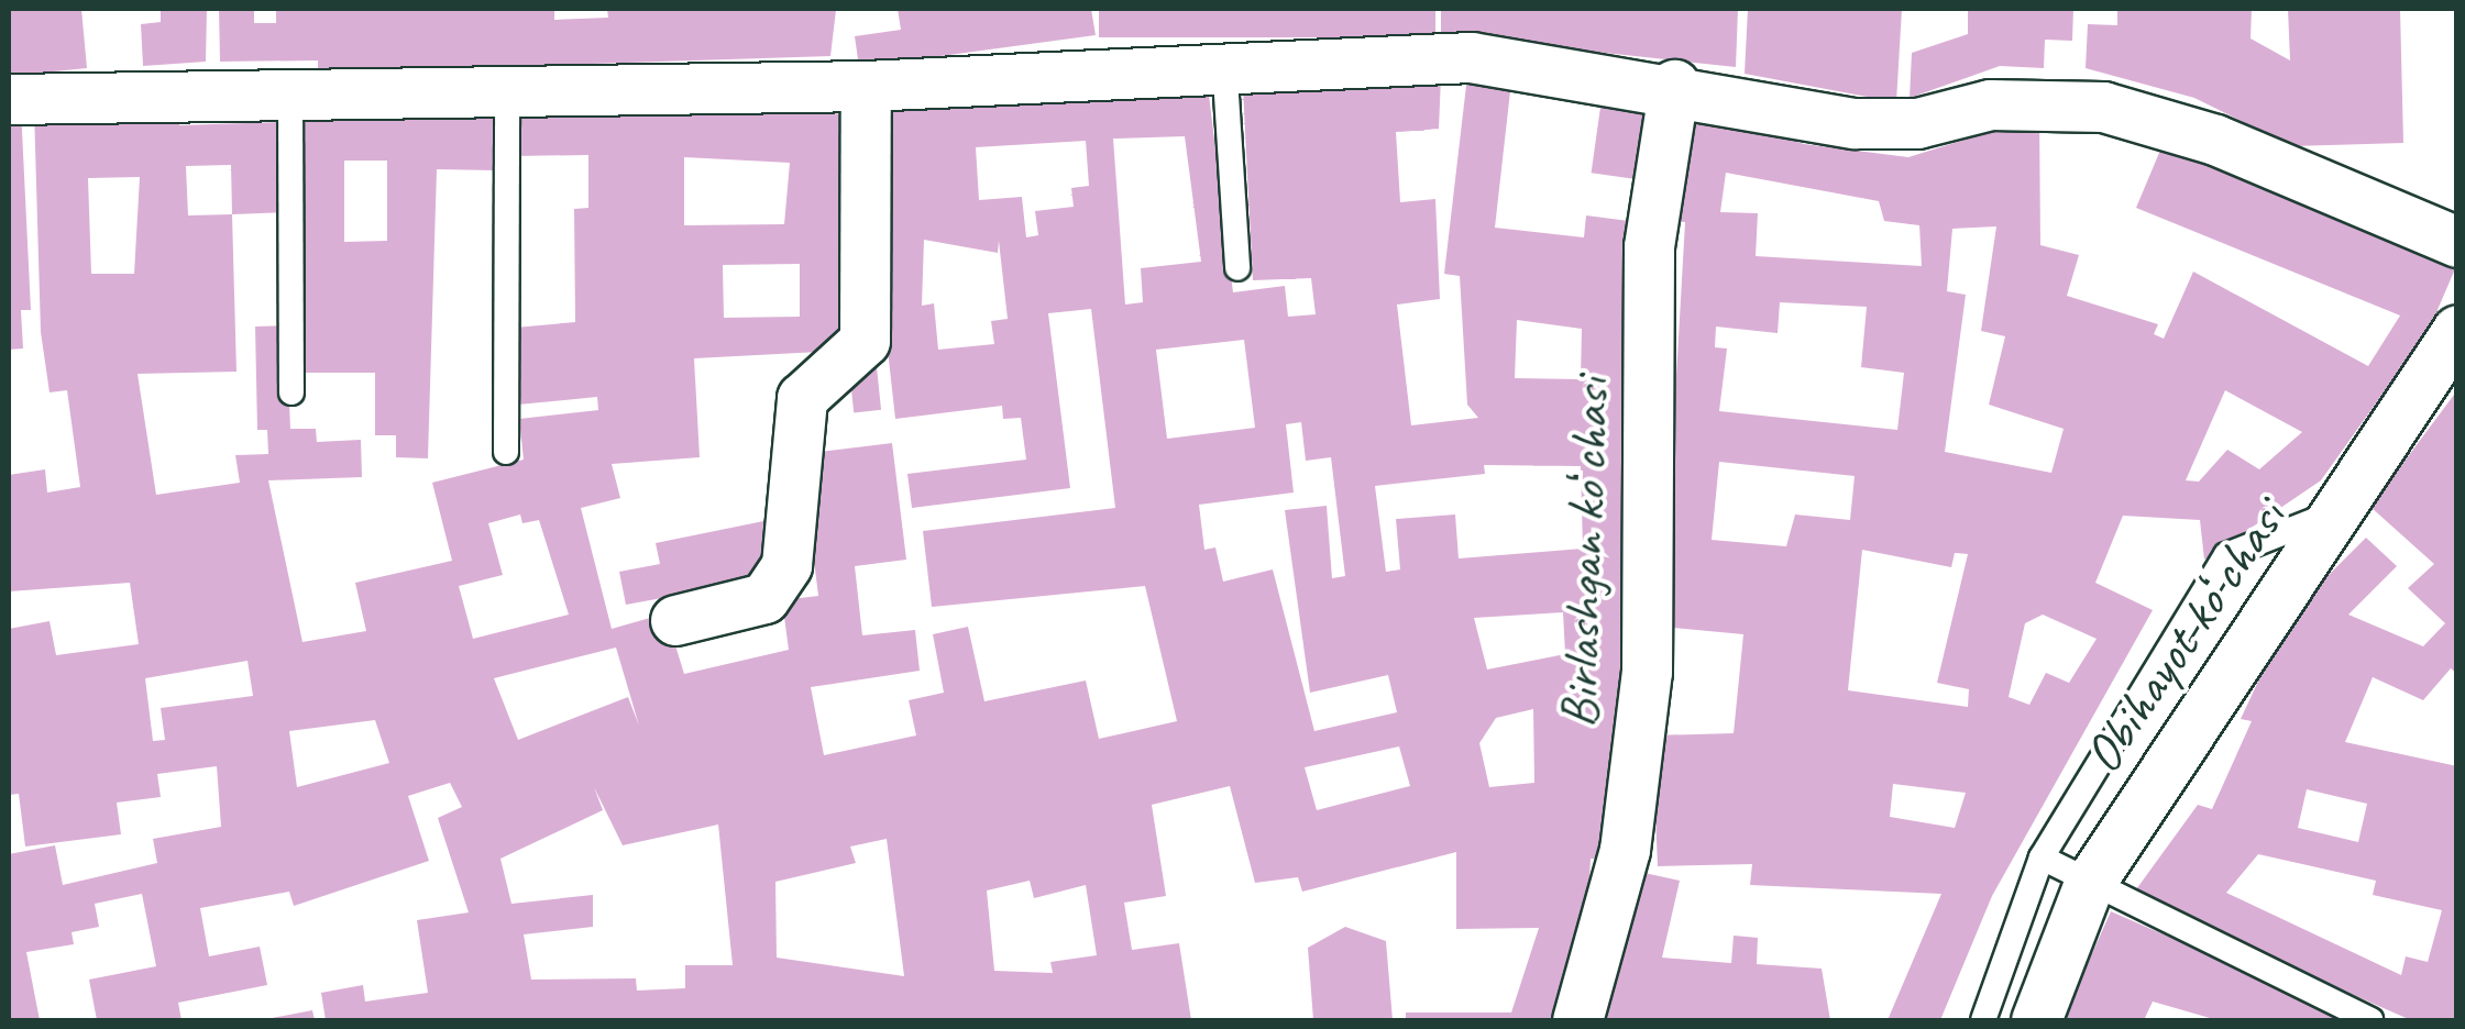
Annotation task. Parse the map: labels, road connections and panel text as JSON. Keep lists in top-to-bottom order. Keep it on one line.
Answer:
{"streets":{"street":["Birlashgan koʻchasi","Obihayot koʻchasi"]}}
